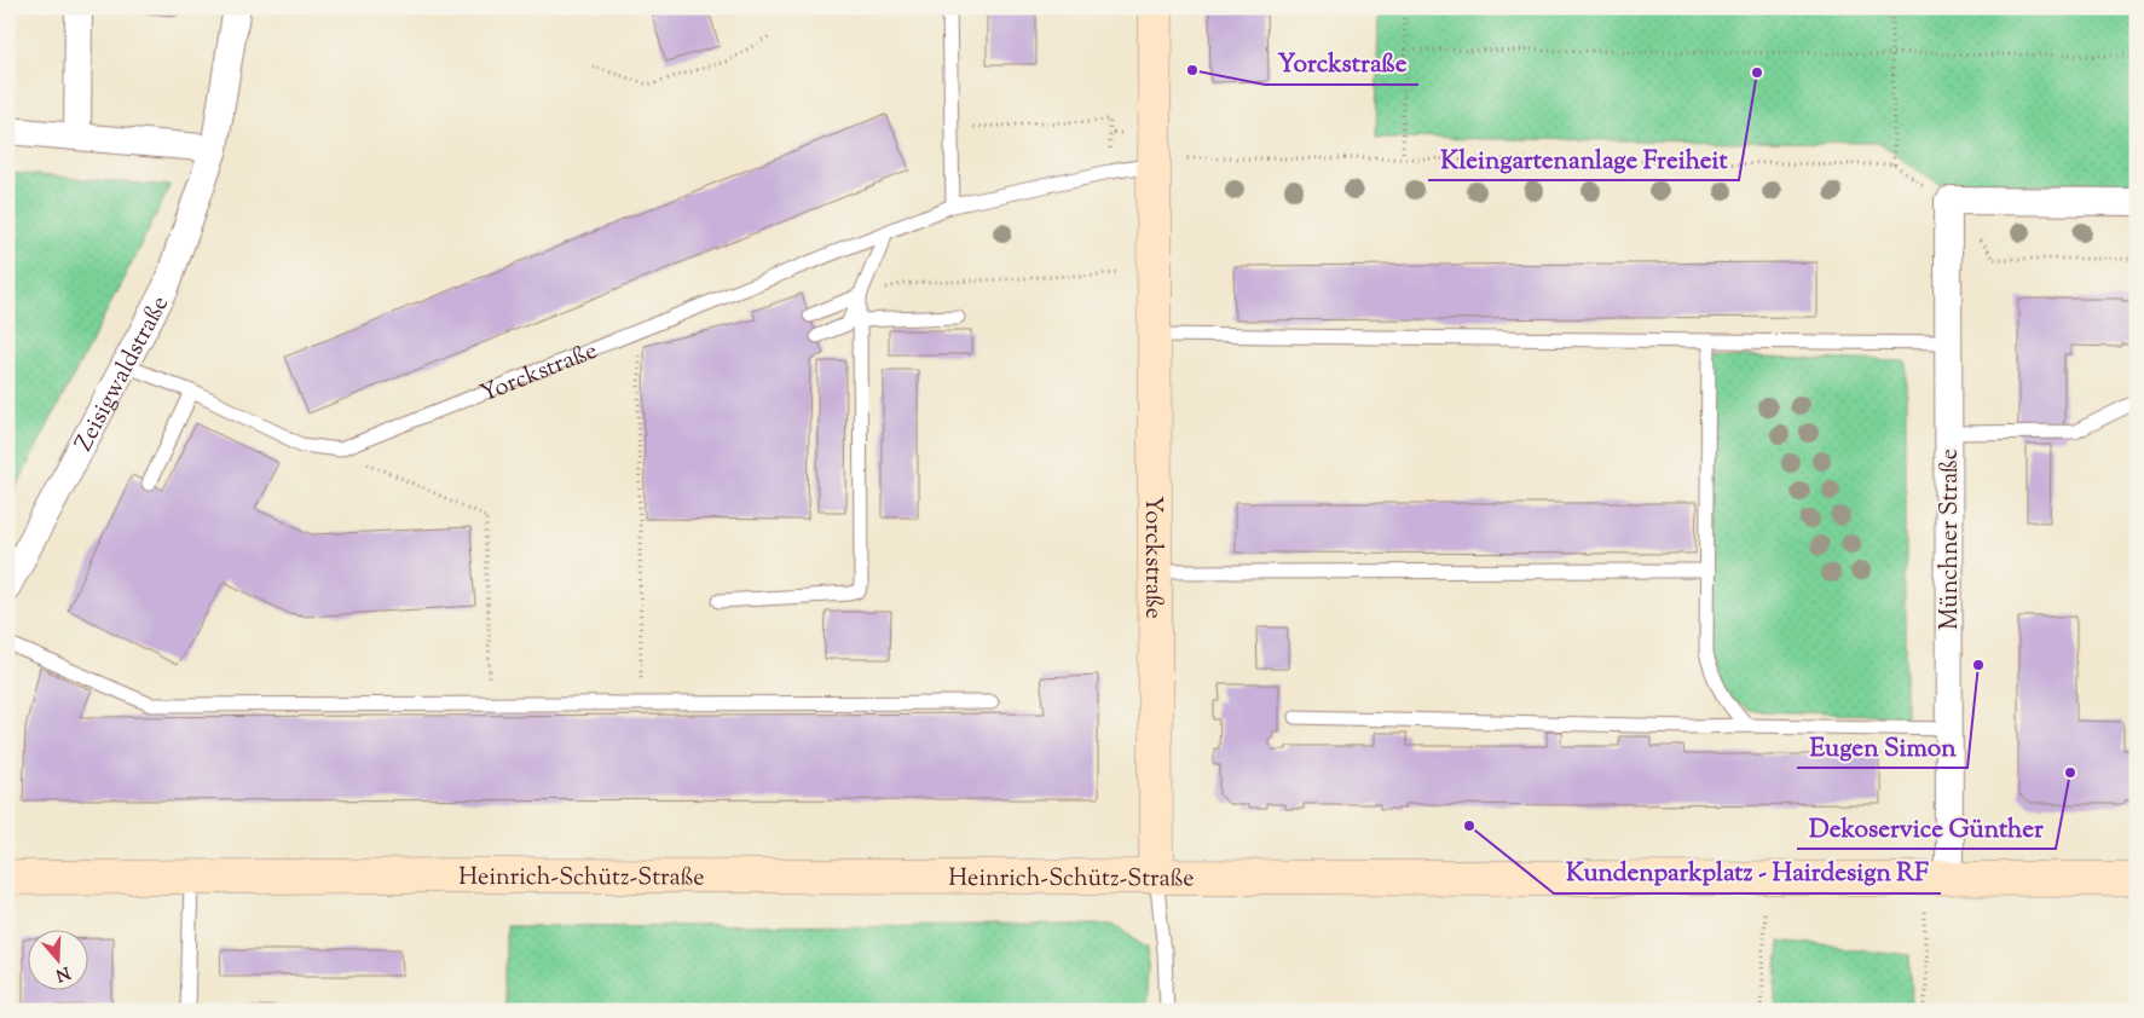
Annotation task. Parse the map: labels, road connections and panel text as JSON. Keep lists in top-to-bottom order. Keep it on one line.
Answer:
{"streets":{"main road":["Yorckstraße","Heinrich-Schütz-Straße"],"street":["Zeisigwaldstraße","Münchner Straße"]},"crossings":[["Yorckstraße","Zeisigwaldstraße"],["Yorckstraße","Heinrich-Schütz-Straße"],["Münchner Straße","Heinrich-Schütz-Straße"]],"places":["Yorckstraße","Kleingartenanlage Freiheit","Eugen Simon","Dekoservice Günther","Kundenparkplatz - Hairdesign RF"],"north":"bottom"}
